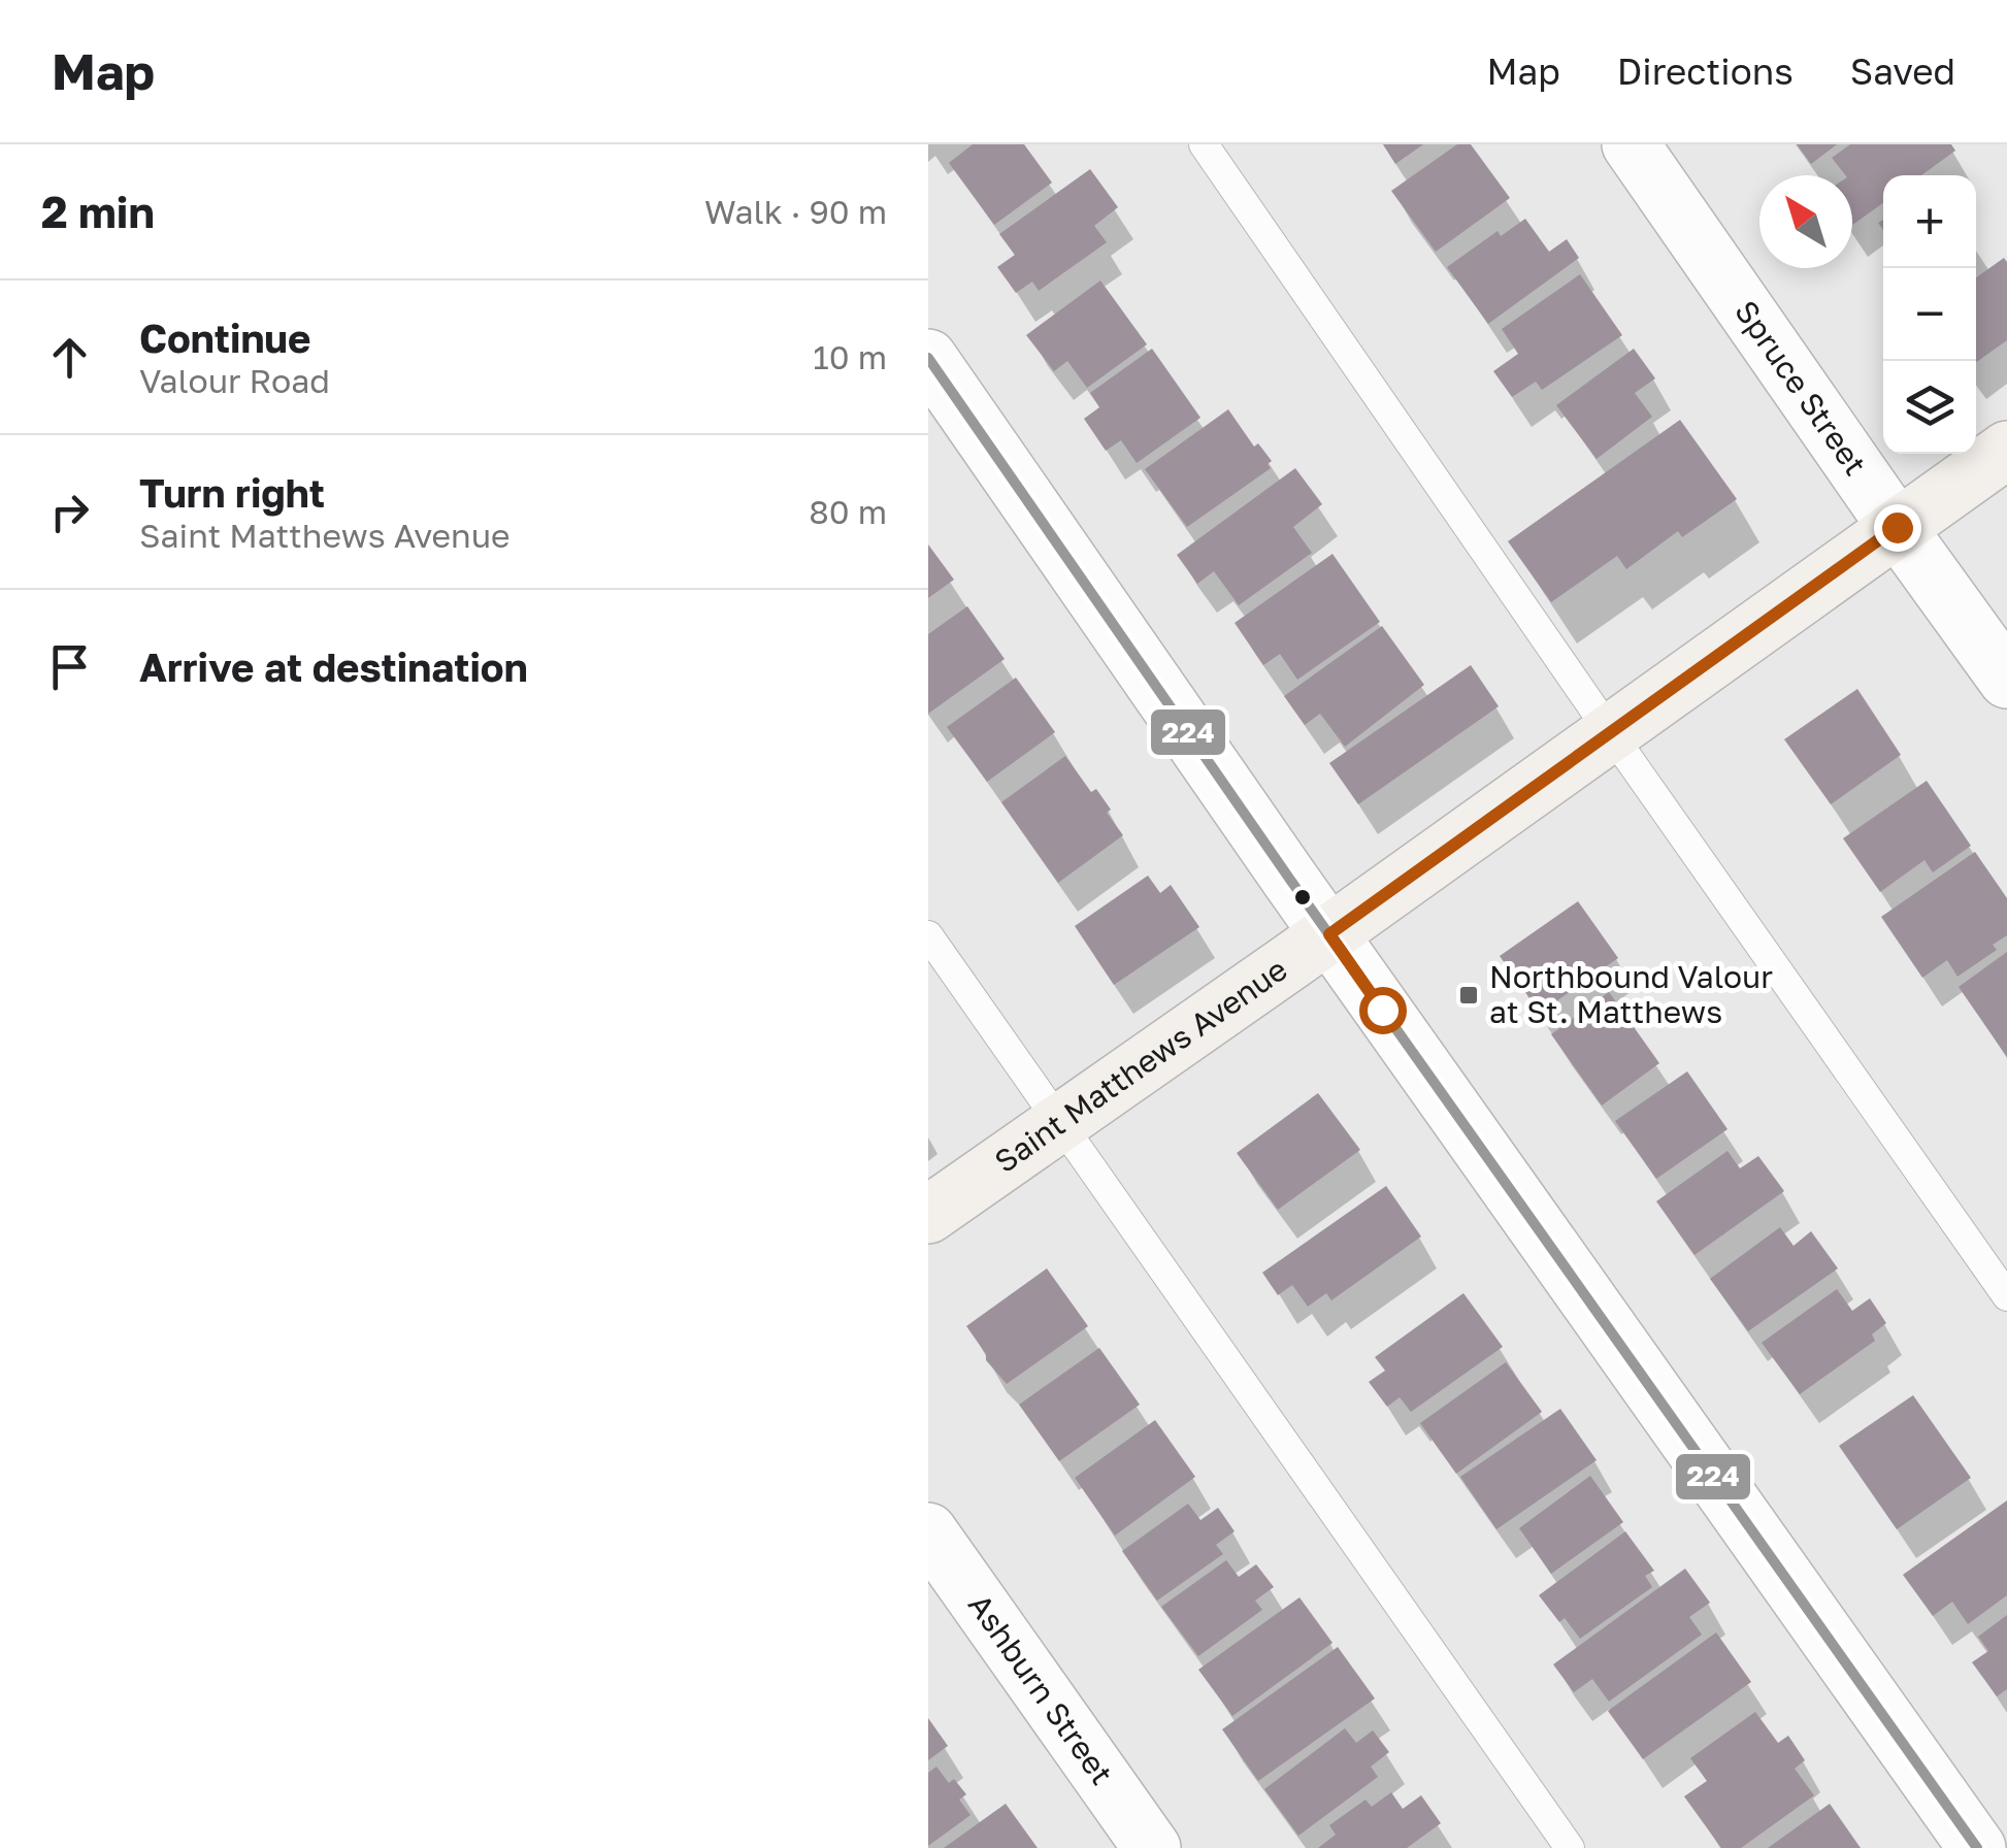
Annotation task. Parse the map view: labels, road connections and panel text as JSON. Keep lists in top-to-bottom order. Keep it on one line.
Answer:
{"streets":{"street":["Spruce Street","Saint Matthews Avenue","Ashburn Street"]},"crossings":[["Spruce Street","Saint Matthews Avenue"]],"places":{"transit":["Northbound Valour at St. Matthews"]},"lines":["transit line 224"],"north":"top left","page":{"header":"Map","nav":["Map","Directions","Saved"],"heading":["2 min","Walk · 90 m"],"map_buttons":["+","−"],"list":[["Continue","Valour Road","10 m"],["Turn right","Saint Matthews Avenue","80 m"],"Arrive at destination"]}}
